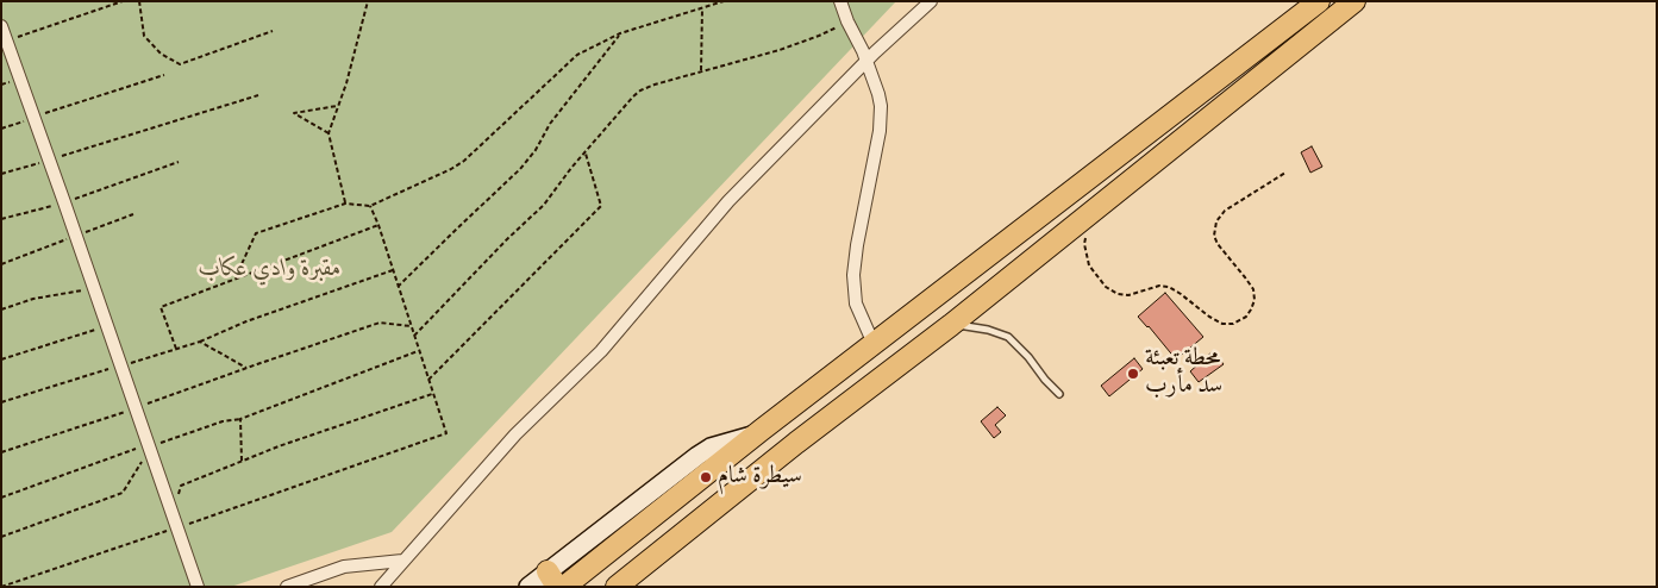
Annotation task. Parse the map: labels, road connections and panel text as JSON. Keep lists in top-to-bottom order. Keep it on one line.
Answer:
{"parks":["مقبرة وادي عكاب"],"places":["محطة تعبئة سد مأرب","سيطرة شام"]}
